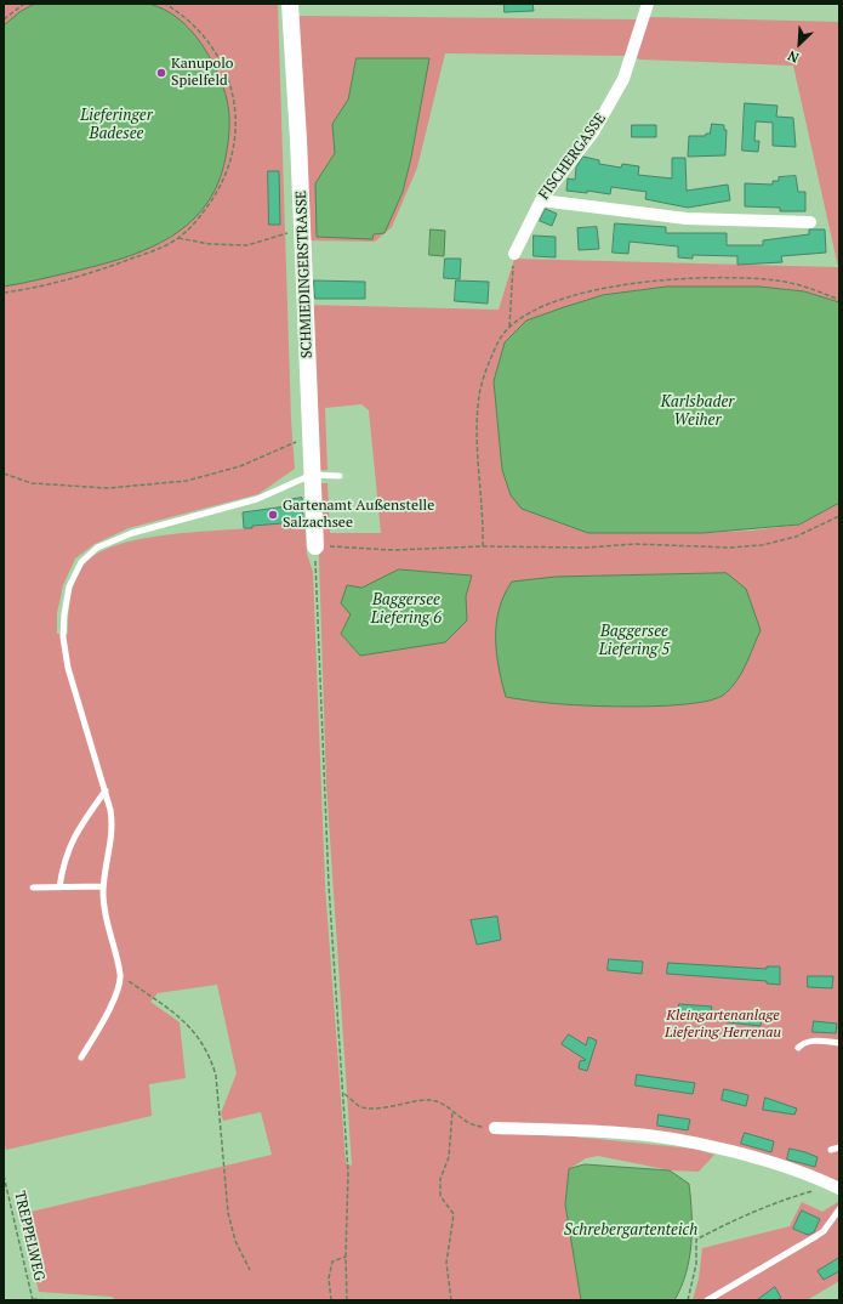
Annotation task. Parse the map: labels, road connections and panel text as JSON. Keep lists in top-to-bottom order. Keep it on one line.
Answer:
{"streets":{"street":["FISCHERGASSE","SCHMIEDINGERSTRASSE"],"path":["TREPPELWEG"]},"water":["Lieferinger Badesee","Karlsbader Weiher","Baggersee Liefering 6","Baggersee Liefering 5","Schrebergartenteich"],"parks":["Kleingartenanlage Liefering Herrenau"],"places":["Kanupolo Spielfeld","Gartenamt Außenstelle Salzachsee"],"north":"bottom left"}
